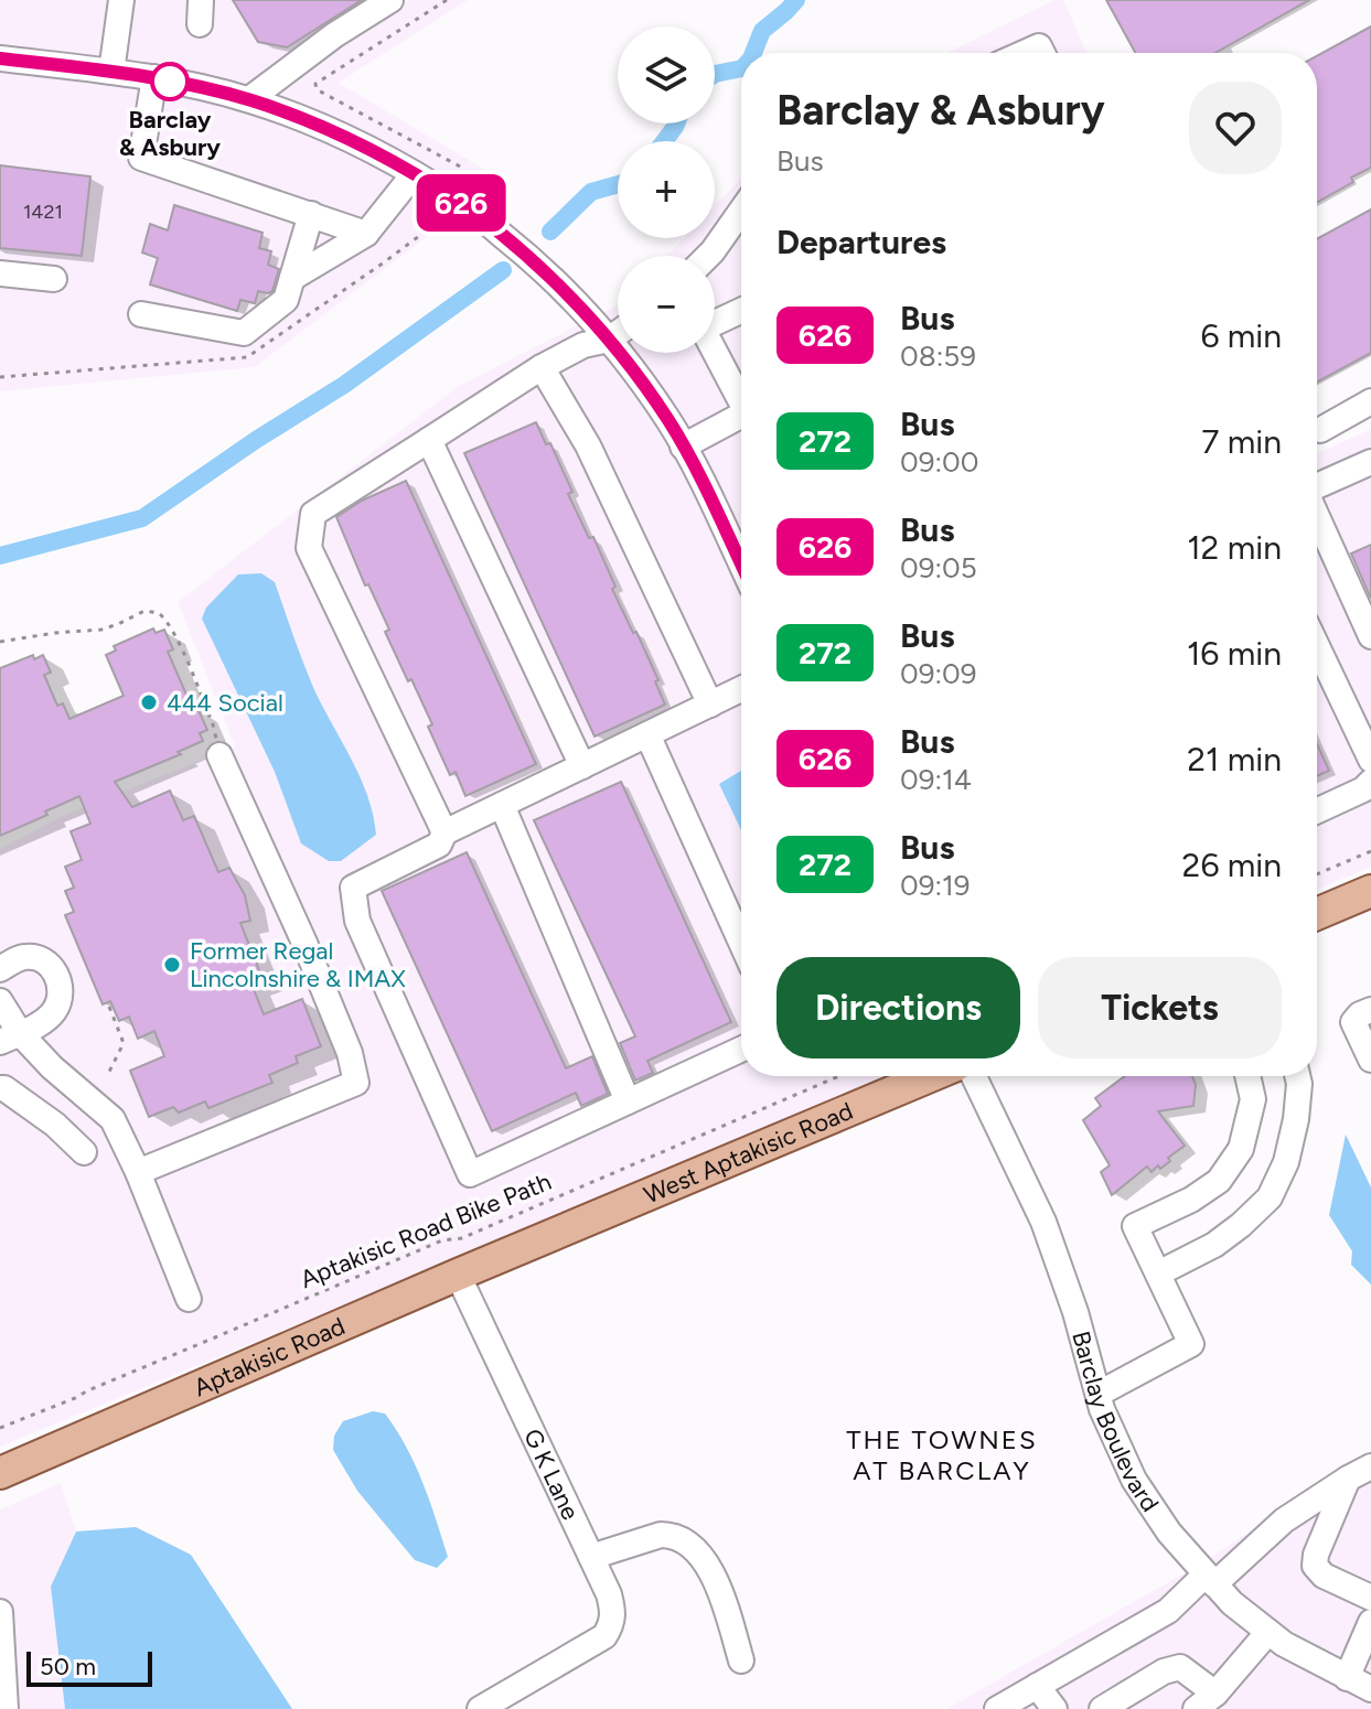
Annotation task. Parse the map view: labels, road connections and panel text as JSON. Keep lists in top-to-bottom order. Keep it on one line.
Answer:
{"streets":{"main road":["West Aptakisic Road","Aptakisic Road"],"street":["Barclay Boulevard","G K Lane"],"path":["Aptakisic Road Bike Path"]},"crossings":[["West Aptakisic Road","Aptakisic Road"],["Aptakisic Road","G K Lane"]],"districts":["THE TOWNES AT BARCLAY"],"places":["Barclay & Asbury","444 Social","Former Regal Lincolnshire & IMAX"],"lines":["bus line 626"],"house_numbers":["1421"],"scale_bar":"50 m","page":{"on_map":"626","map_buttons":["+","−"],"heading":[["Barclay & Asbury","Bus"],"Departures"],"list":[{"mark":"626","name":"Bus","note":"08:59","value":"6 min"},{"mark":"272","name":"Bus","note":"09:00","value":"7 min"},{"mark":"626","name":"Bus","note":"09:05","value":"12 min"},{"mark":"272","name":"Bus","note":"09:09","value":"16 min"},{"mark":"626","name":"Bus","note":"09:14","value":"21 min"},{"mark":"272","name":"Bus","note":"09:19","value":"26 min"}],"buttons":["Directions","Tickets"],"scale":"50 m"}}
